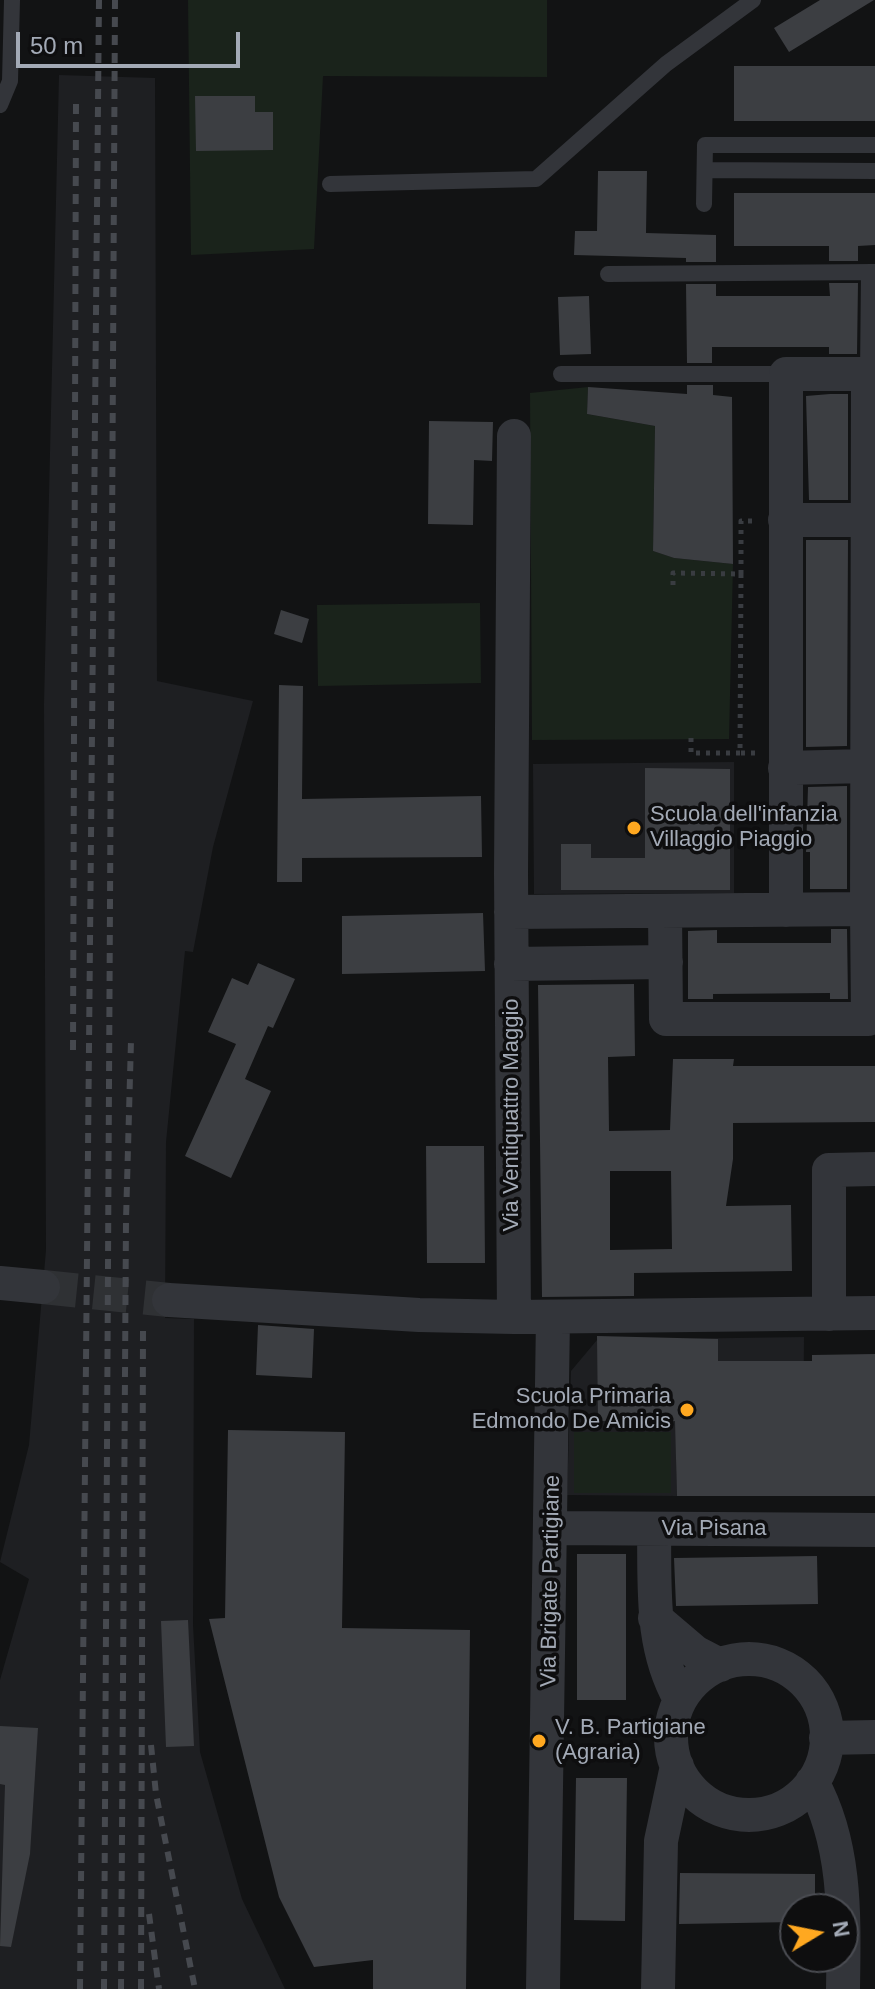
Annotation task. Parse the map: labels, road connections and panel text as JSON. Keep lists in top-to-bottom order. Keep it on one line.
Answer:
{"streets":{"street":["Via Ventiquattro Maggio","Via Pisana","Via Brigate Partigiane"]},"crossings":[["Via Pisana","Via Brigate Partigiane"]],"places":["Scuola dell'infanzia Villaggio Piaggio","Scuola Primaria Edmondo De Amicis","V. B. Partigiane (Agraria)"],"scale_bar":"50 m","north":"right"}
